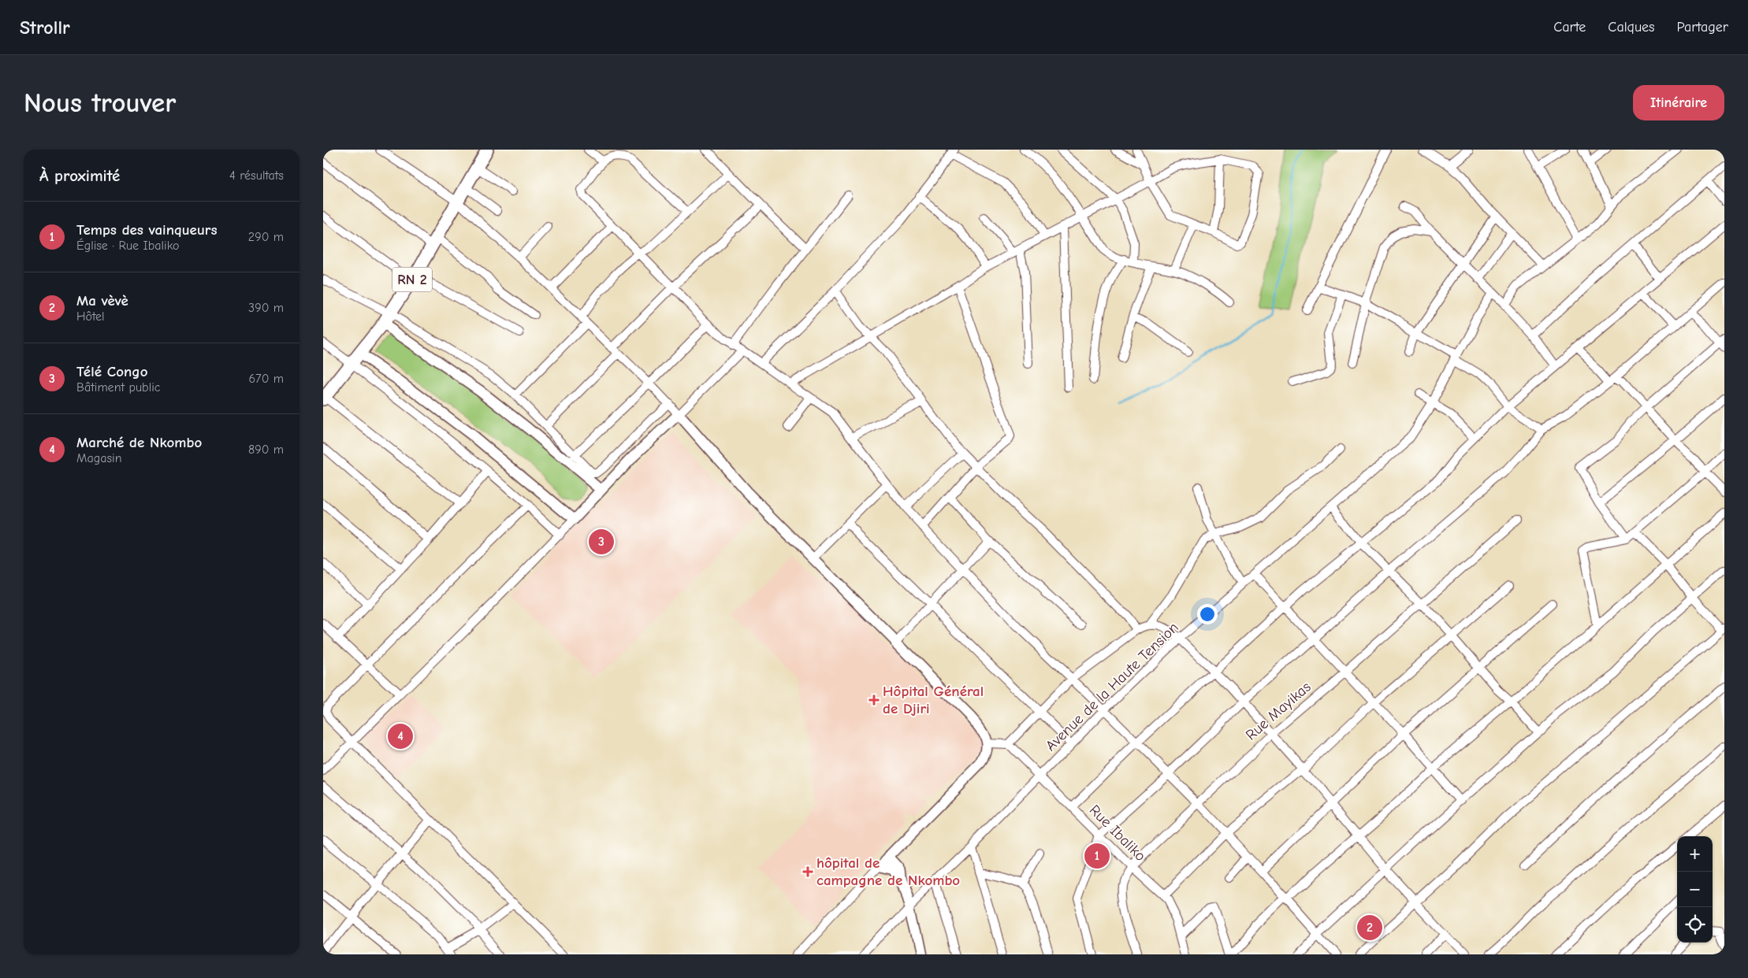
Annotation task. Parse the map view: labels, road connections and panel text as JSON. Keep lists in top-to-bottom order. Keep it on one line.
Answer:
{"streets":{"highway":["RN 2"],"street":["Avenue de la Haute Tension","Rue Mayikas","Rue Ibaliko"]},"crossings":[["Avenue de la Haute Tension","Rue Ibaliko"],["Rue Mayikas","Rue Ibaliko"]],"places":{"health":["Hôpital Général de Djiri","hôpital de campagne de Nkombo"]},"page":{"header":"Strollr","nav":["Carte","Calques","Partager"],"buttons":"Itinéraire","title":"Nous trouver","heading":["À proximité","4 résultats"],"list":[{"mark":"1","name":"Temps des vainqueurs","note":"Église · Rue Ibaliko","value":"290 m"},{"mark":"2","name":"Ma vèvè","note":"Hôtel","value":"390 m"},{"mark":"3","name":"Télé Congo","note":"Bâtiment public","value":"670 m"},{"mark":"4","name":"Marché de Nkombo","note":"Magasin","value":"890 m"}],"pins":["3","4","1","2"],"map_buttons":["+","−"]}}
